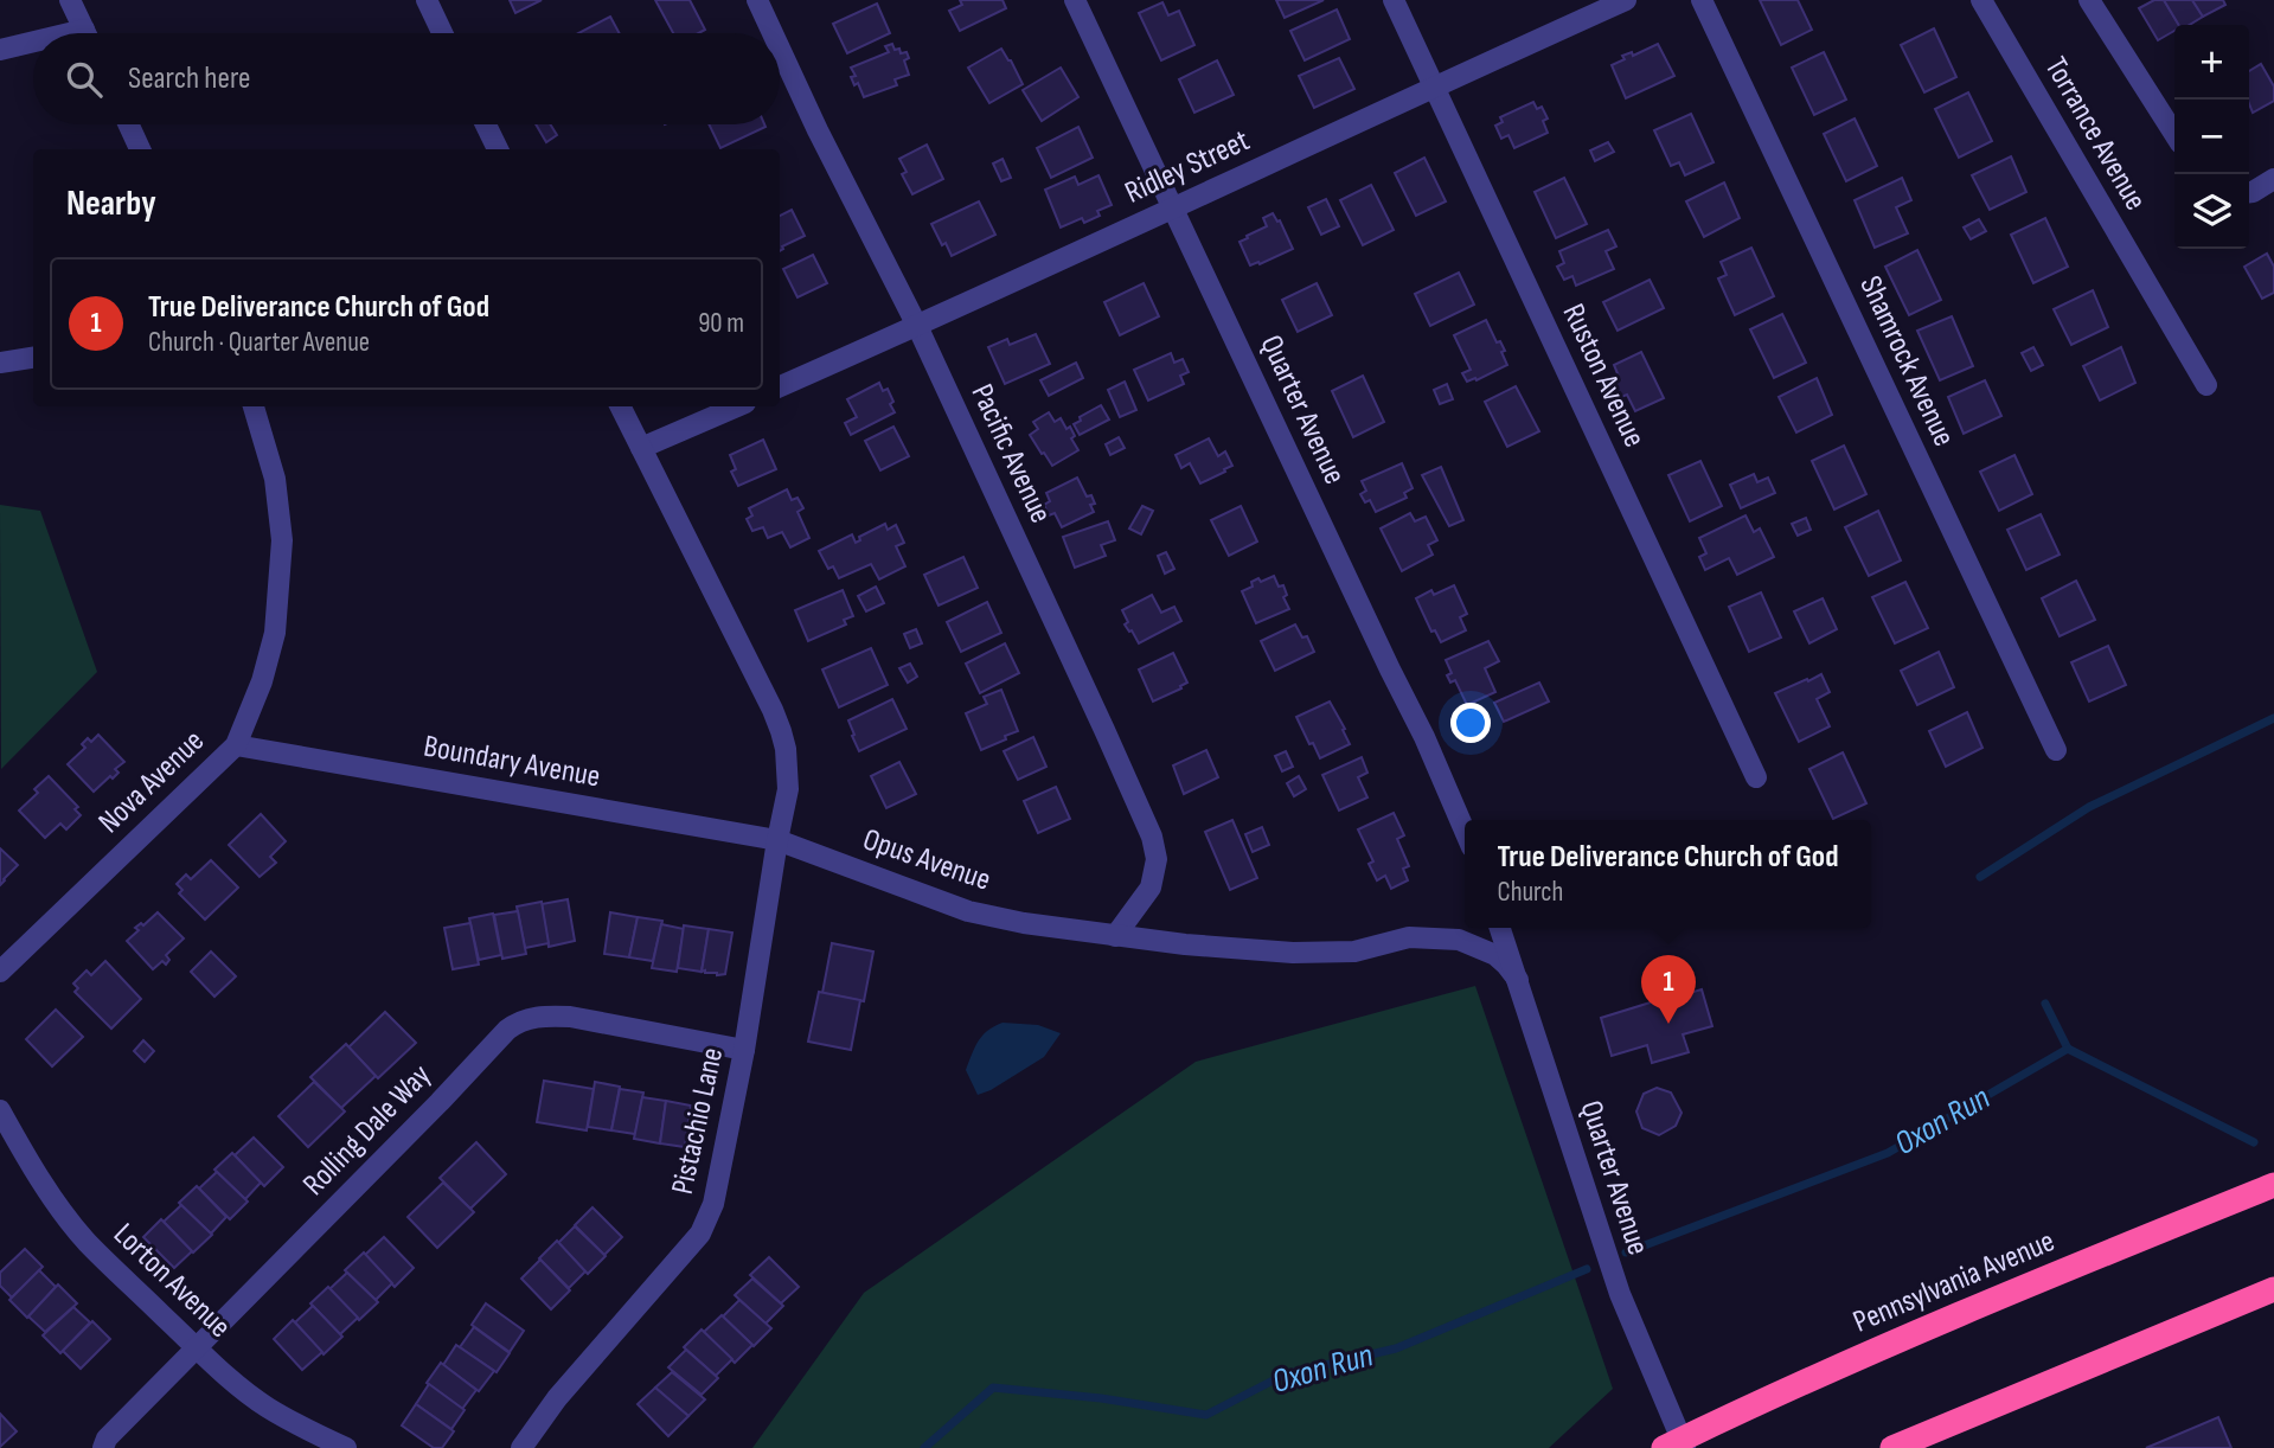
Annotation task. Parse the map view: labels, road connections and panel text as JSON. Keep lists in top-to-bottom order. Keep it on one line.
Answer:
{"streets":{"highway":["Pennsylvania Avenue"],"street":["Torrance Avenue","Ridley Street","Shamrock Avenue","Ruston Avenue","Quarter Avenue","Pacific Avenue","Boundary Avenue","Nova Avenue","Opus Avenue","Pistachio Lane","Rolling Dale Way","Lorton Avenue"]},"crossings":[["Ridley Street","Ruston Avenue"],["Ridley Street","Quarter Avenue"],["Ridley Street","Pacific Avenue"],["Quarter Avenue","Opus Avenue"],["Quarter Avenue","Pennsylvania Avenue"],["Pacific Avenue","Opus Avenue"],["Boundary Avenue","Nova Avenue"],["Boundary Avenue","Opus Avenue"],["Boundary Avenue","Pistachio Lane"],["Opus Avenue","Pistachio Lane"],["Pistachio Lane","Rolling Dale Way"],["Rolling Dale Way","Lorton Avenue"]],"water":["Oxon Run"],"page":{"map_buttons":["+","−"],"search":"Search here","heading":"Nearby","list":[{"mark":"1","name":"True Deliverance Church of God","note":"Church · Quarter Avenue","value":"90 m"}],"popup":["True Deliverance Church of God","Church"],"pins":"1"}}
